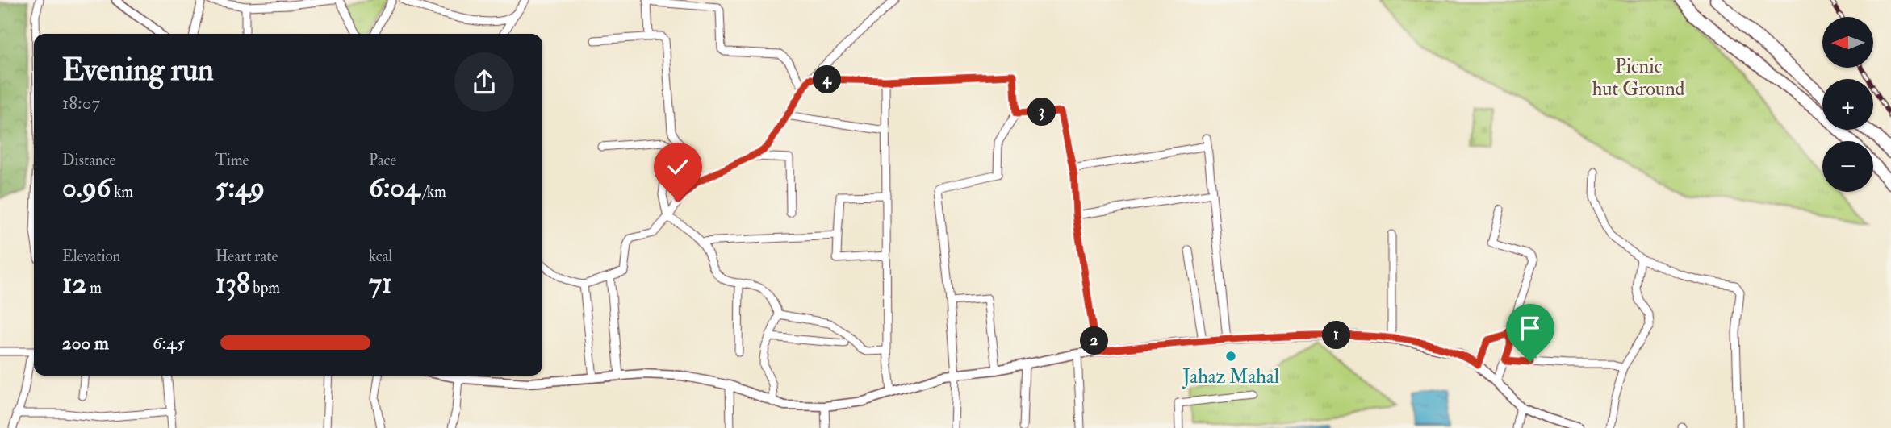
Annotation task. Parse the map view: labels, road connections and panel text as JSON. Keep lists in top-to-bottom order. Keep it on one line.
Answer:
{"parks":["Picnic hut Ground"],"places":["Jahaz Mahal"],"north":"left","page":{"map_buttons":["+","−"],"heading":["Evening run","18:07"],"pins":["4","3","1","2"],"stats":[["Distance","0.96 km"],["Time","5:49"],["Pace","6:04 /km"],["Elevation","12 m"],["Heart rate","138 bpm"],["kcal","71"]],"list":[{"name":"200 m","note":"6:45"}]}}
